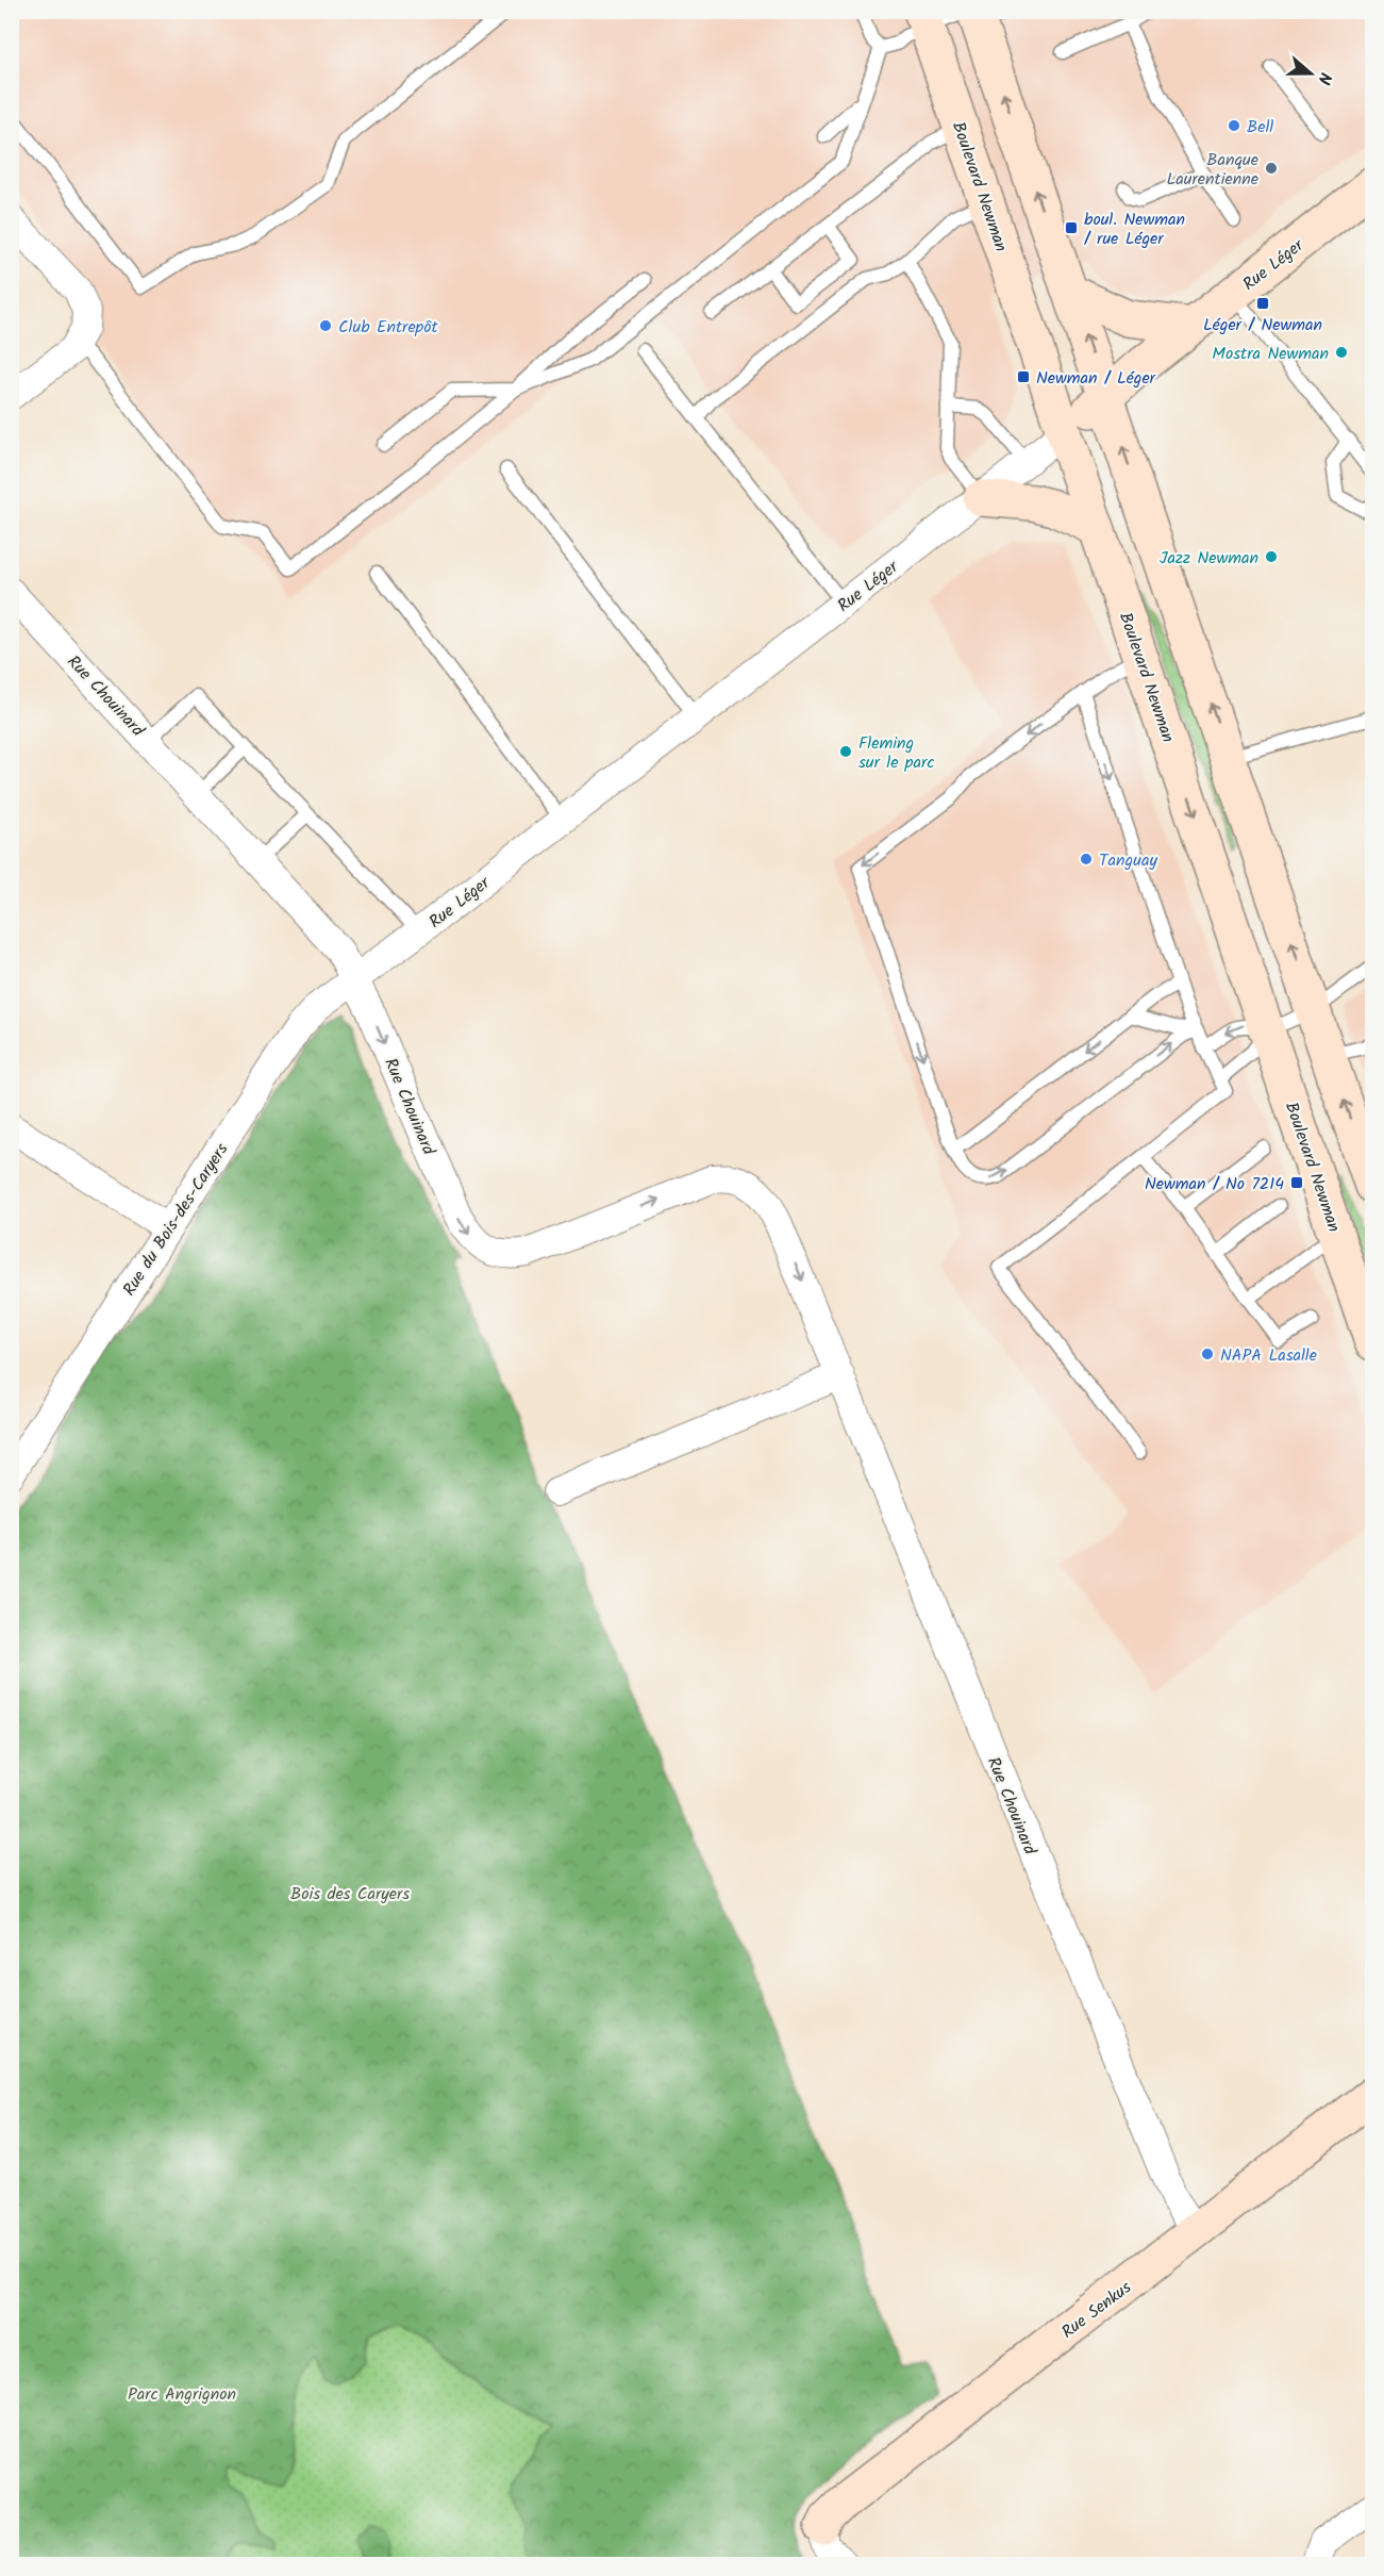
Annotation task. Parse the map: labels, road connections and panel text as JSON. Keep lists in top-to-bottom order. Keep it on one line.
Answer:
{"streets":{"main road":["Boulevard Newman","Rue Léger","Rue Senkus"],"street":["Rue Chouinard","Rue du Bois-des-Caryers"]},"crossings":[["Boulevard Newman","Rue Léger"],["Rue Léger","Rue Chouinard"],["Rue Léger","Rue du Bois-des-Caryers"],["Rue Chouinard","Rue du Bois-des-Caryers"],["Rue Chouinard","Rue Senkus"]],"parks":["Bois des Caryers","Parc Angrignon"],"places":{"other":["Bell","Banque Laurentienne","Club Entrepôt","Mostra Newman","Jazz Newman","Fleming sur le parc","Tanguay","NAPA Lasalle"],"transit":["boul. Newman / rue Léger","Léger / Newman","Newman / Léger","Newman / No 7214"]},"north":"right"}
